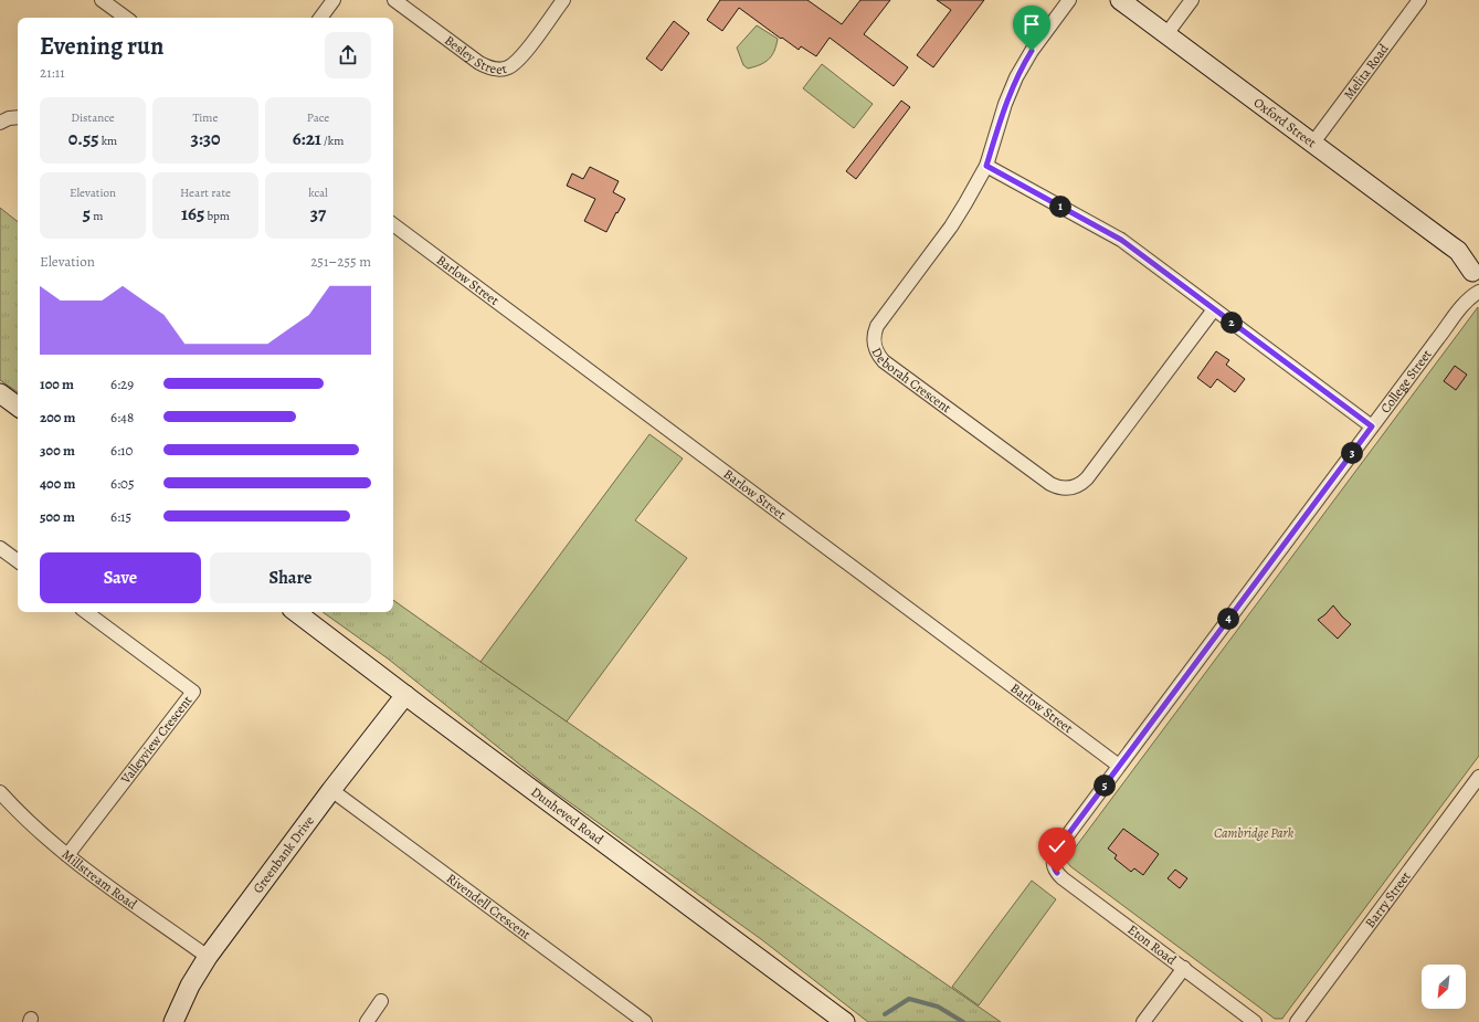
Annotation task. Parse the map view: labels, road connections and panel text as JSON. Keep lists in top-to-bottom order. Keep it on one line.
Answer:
{"streets":{"street":["Besley Street","Melita Road","Oxford Street","Barlow Street","Deborah Crescent","College Street","Valleyview Crescent","Dunheved Road","Greenbank Drive","Millstream Road","Barry Street","Rivendell Crescent","Eton Road"]},"crossings":[["Melita Road","Oxford Street"],["Oxford Street","College Street"],["Barlow Street","College Street"],["College Street","Eton Road"],["Valleyview Crescent","Millstream Road"],["Dunheved Road","Greenbank Drive"],["Greenbank Drive","Millstream Road"],["Greenbank Drive","Rivendell Crescent"]],"parks":["Cambridge Park"],"north":"bottom left","page":{"heading":["Evening run","21:11"],"stats":[["Distance","0.55 km"],["Time","3:30"],["Pace","6:21 /km"],["Elevation","5 m"],["Heart rate","165 bpm"],["kcal","37"]],"pins":["1","2","3","4","5"],"chart":["Elevation","251–255 m"],"list":[{"name":"100 m","note":"6:29"},{"name":"200 m","note":"6:48"},{"name":"300 m","note":"6:10"},{"name":"400 m","note":"6:05"},{"name":"500 m","note":"6:15"}],"buttons":["Save","Share"]}}
